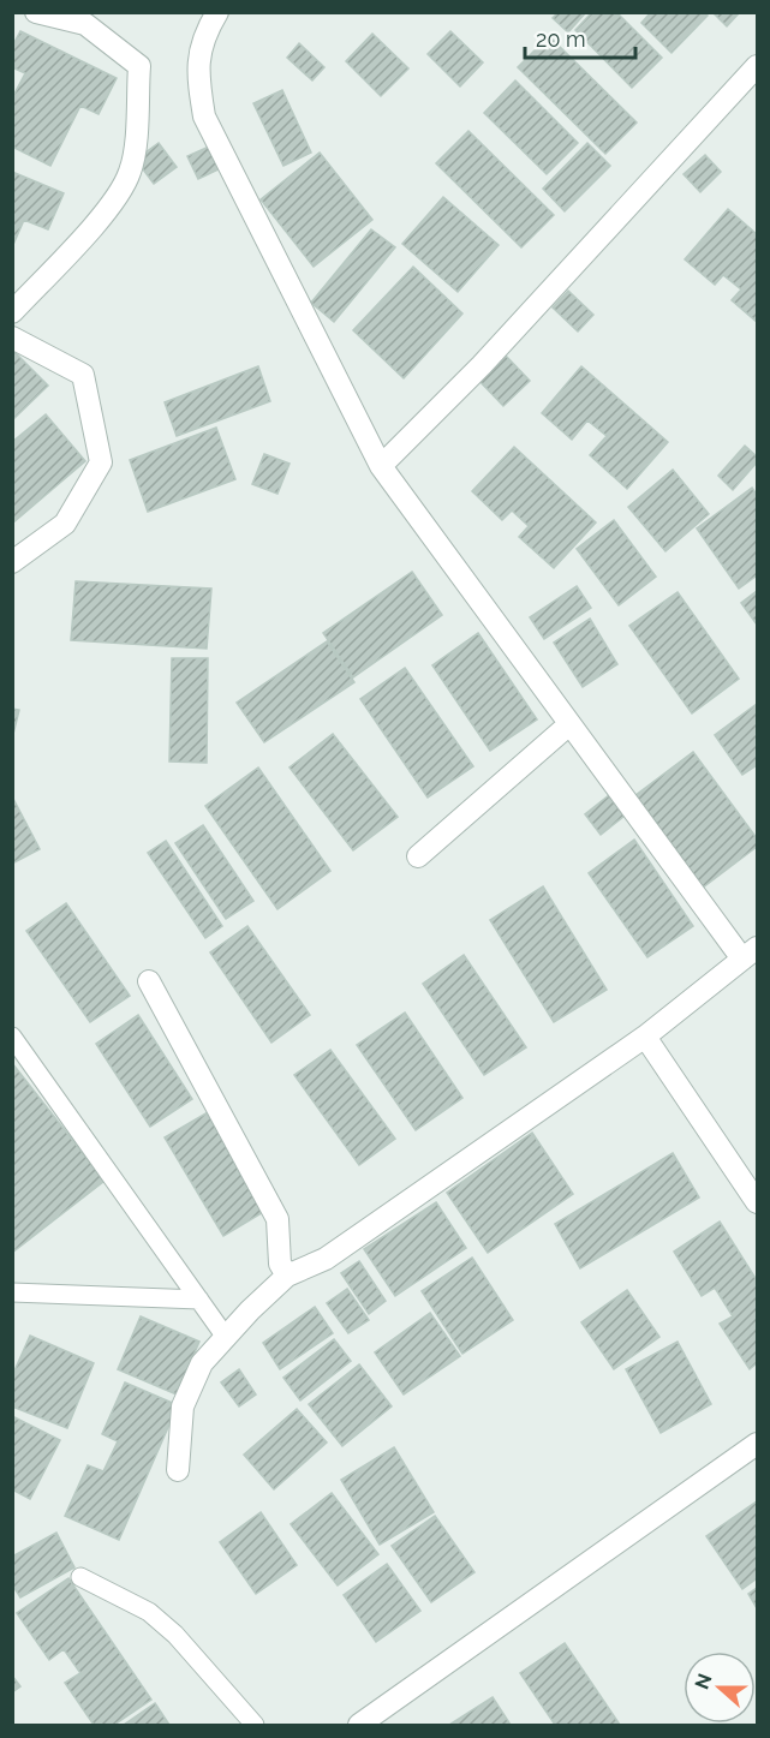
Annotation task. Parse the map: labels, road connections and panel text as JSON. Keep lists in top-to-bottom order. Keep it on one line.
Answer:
{"scale_bar":"20 m","north":"left"}
